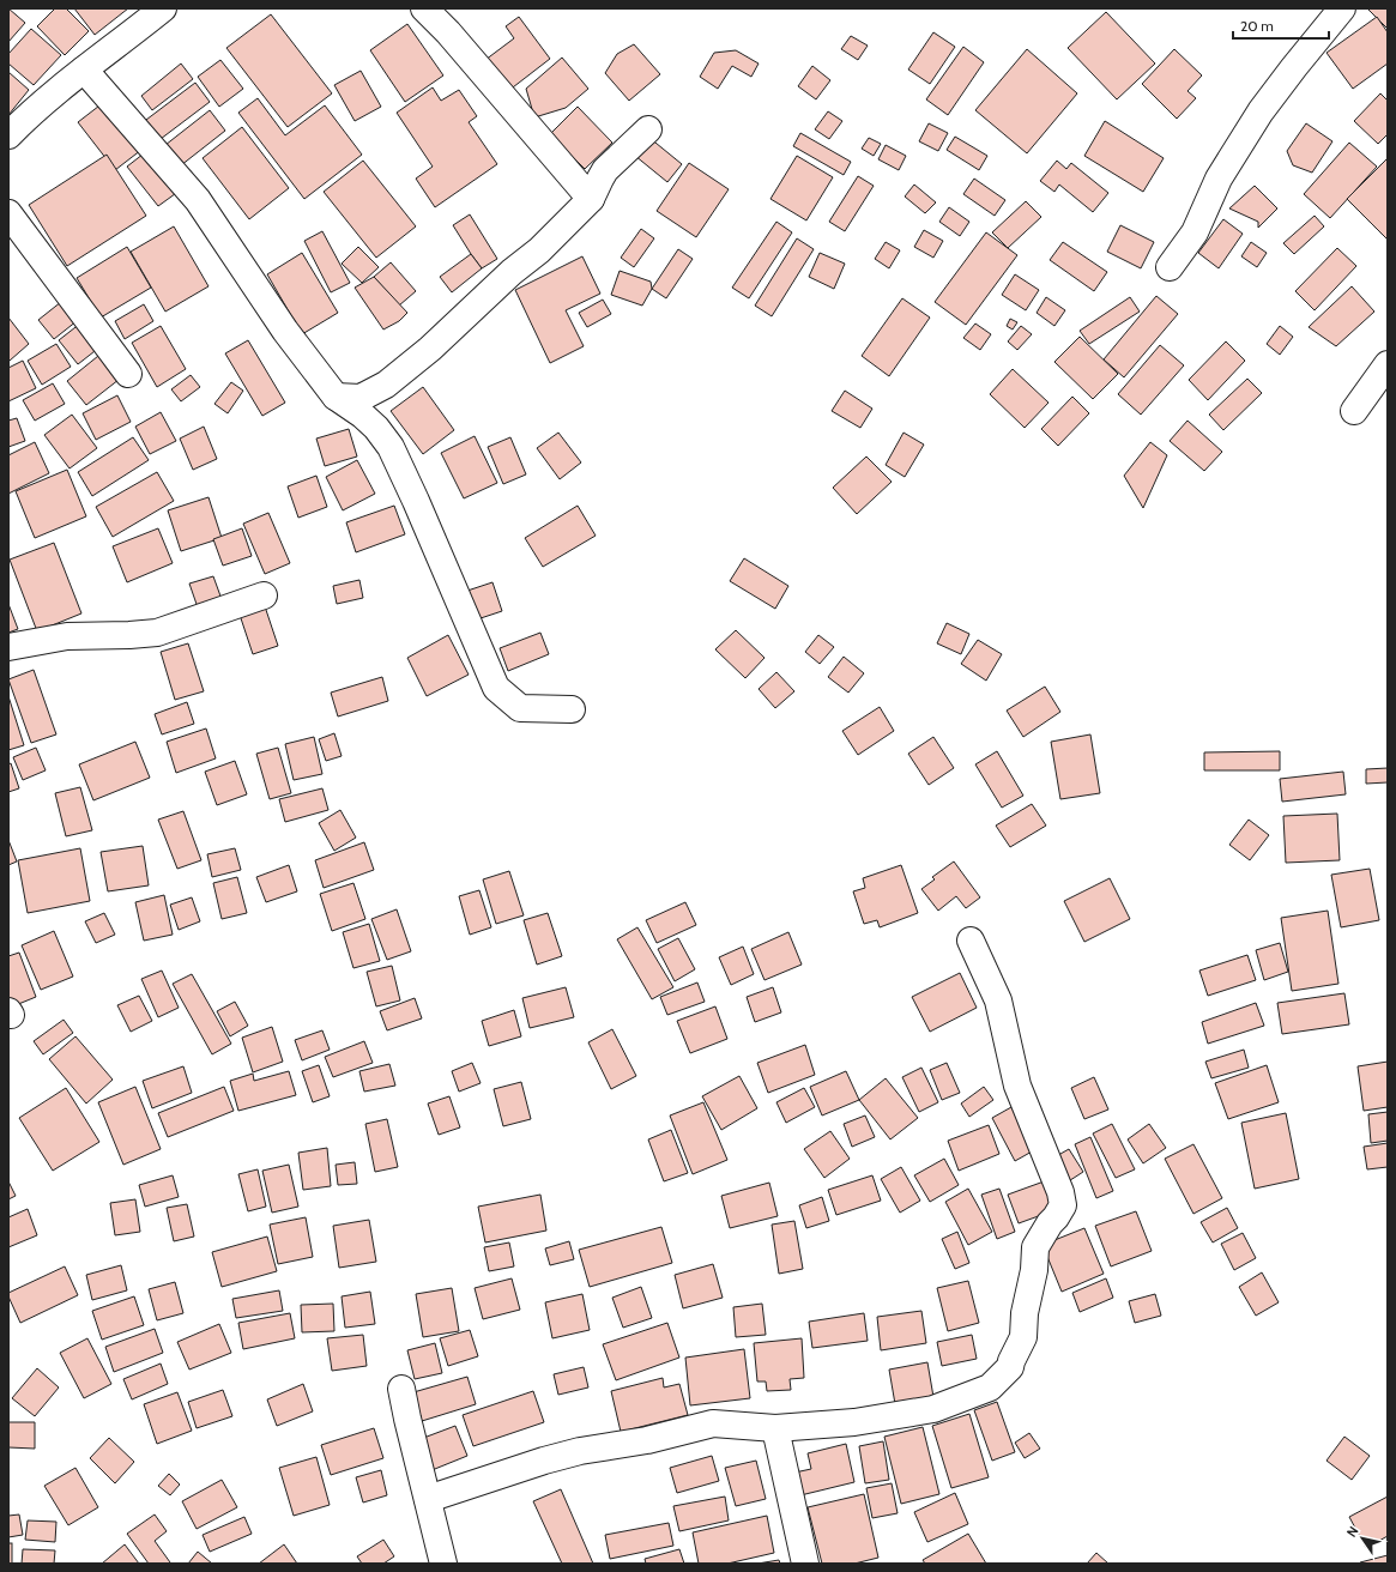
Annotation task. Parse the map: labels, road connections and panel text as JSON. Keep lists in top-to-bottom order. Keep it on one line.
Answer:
{"scale_bar":"20 m","north":"top left"}
